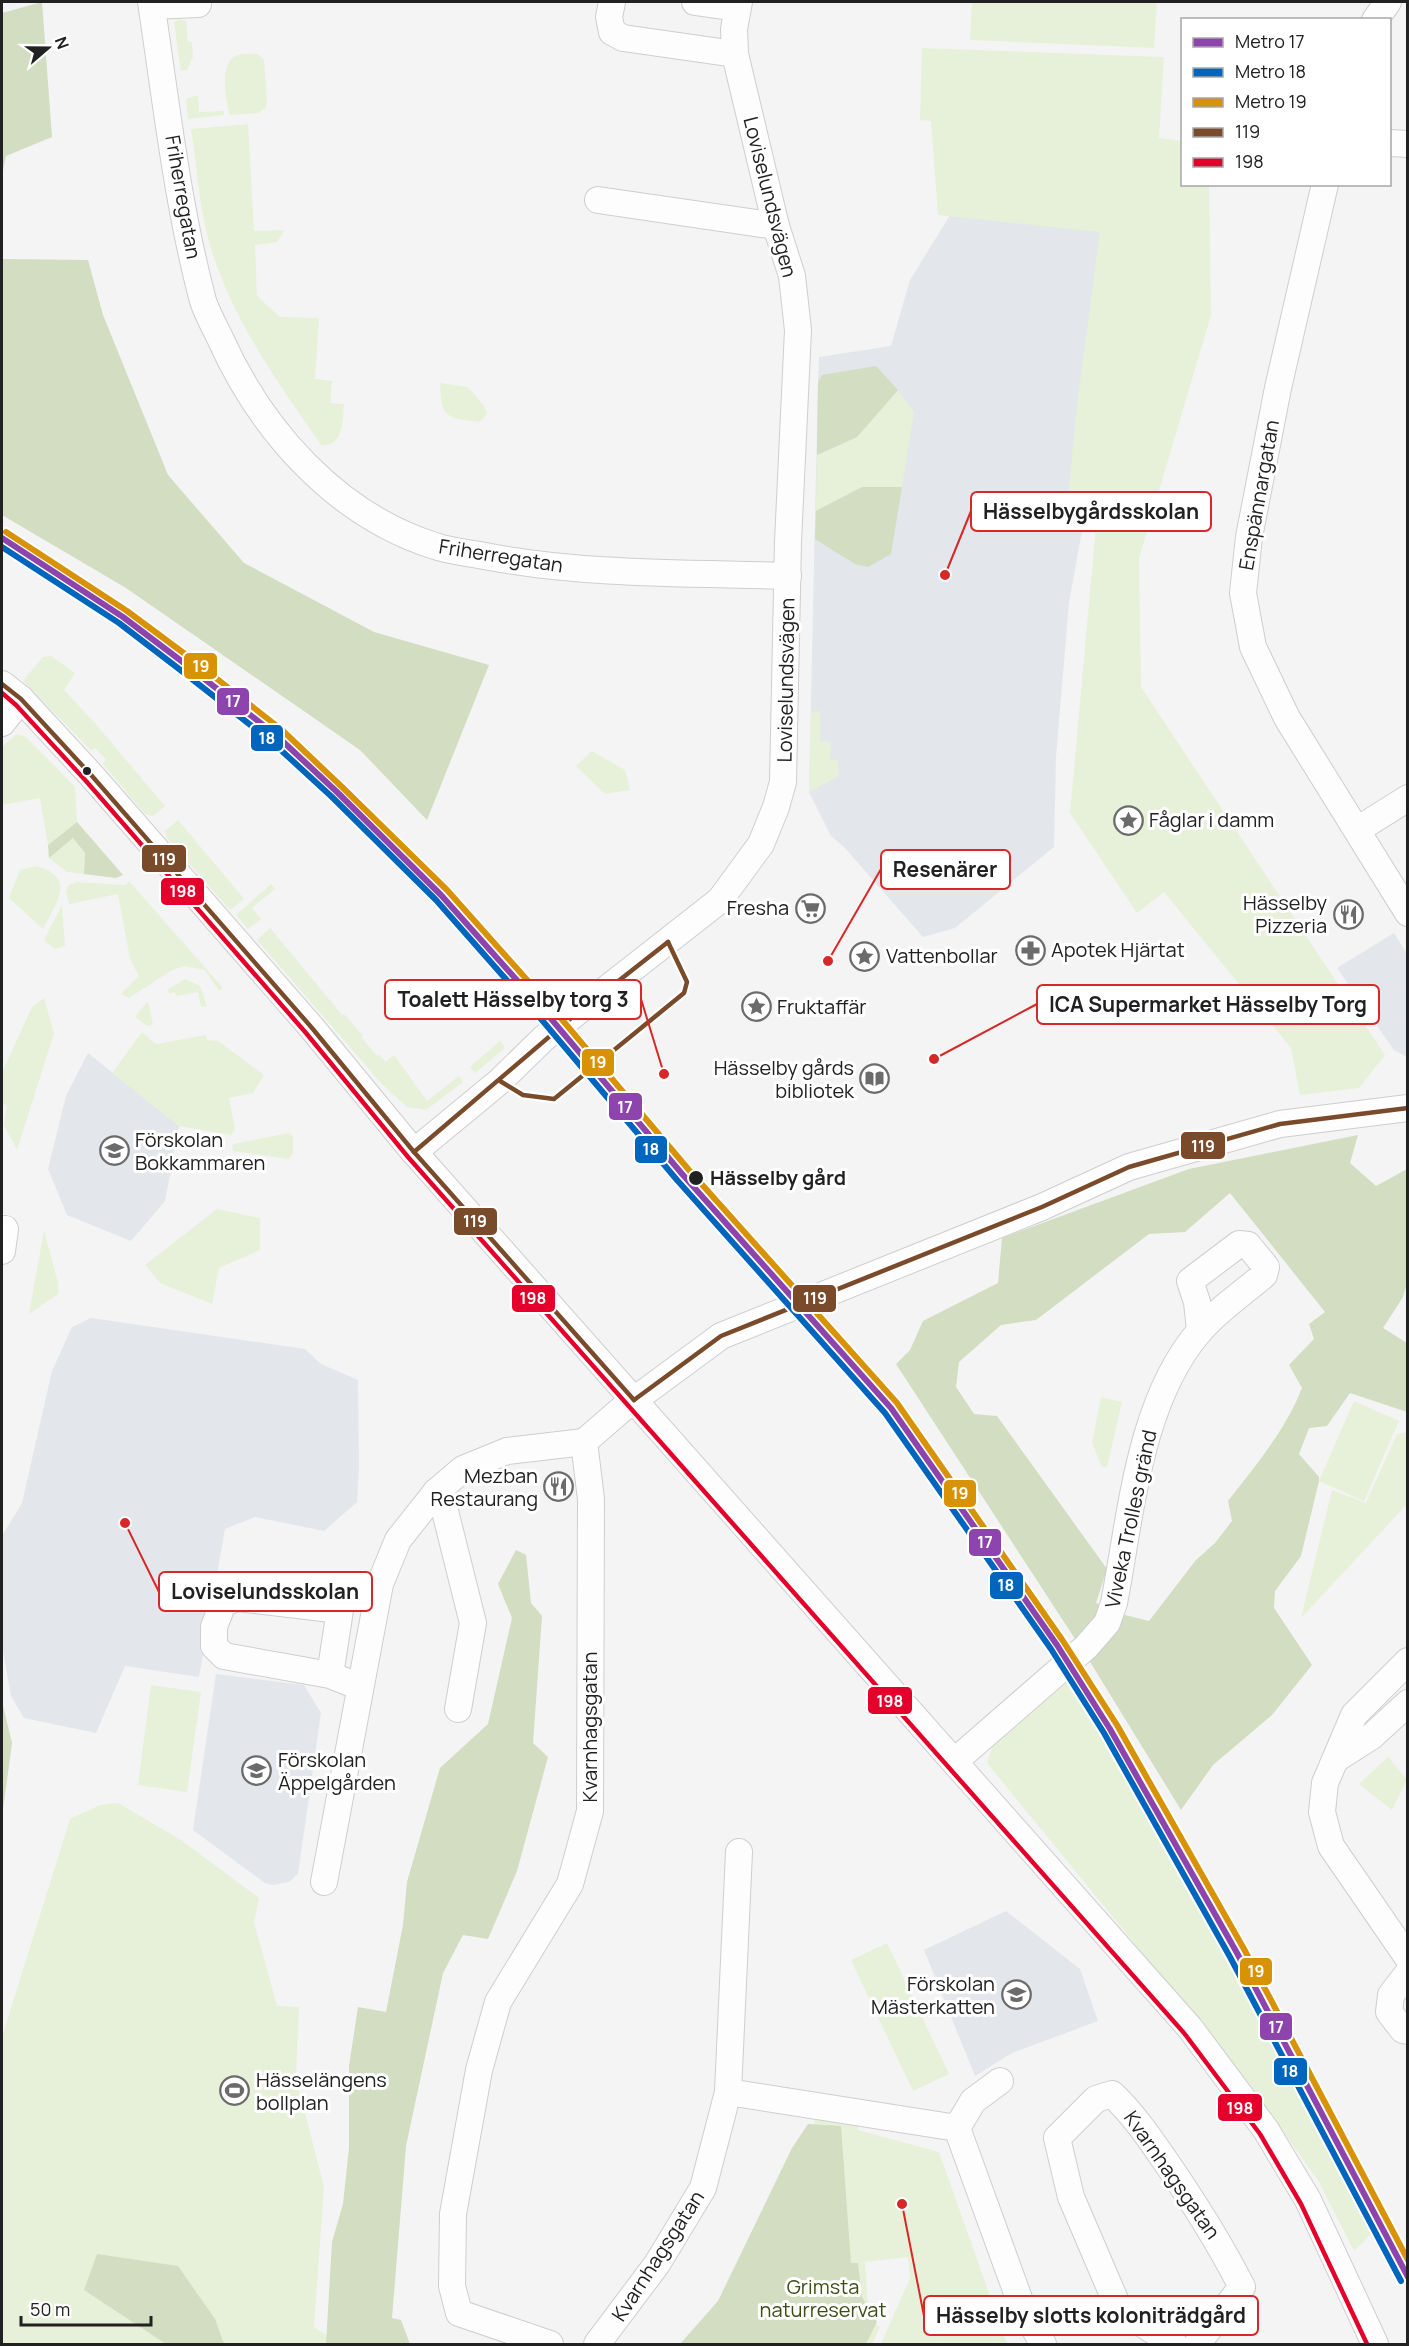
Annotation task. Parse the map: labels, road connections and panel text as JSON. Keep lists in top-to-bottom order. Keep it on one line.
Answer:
{"streets":{"street":["Friherregatan","Loviselundsvägen","Enspännargatan","Viveka Trolles gränd","Kvarnhagsgatan"]},"crossings":[["Friherregatan","Loviselundsvägen"]],"parks":["Grimsta naturreservat"],"places":{"other":["Hässelbygårdsskolan","Resenärer","ICA Supermarket Hässelby Torg","Toalett Hässelby torg 3","Hässelby gård","Loviselundsskolan","Hässelby slotts koloniträdgård"],"place":["Fåglar i damm","Vattenbollar","Fruktaffär"],"supermarket":["Fresha"],"restaurant":["Hässelby Pizzeria","Mezban Restaurang"],"pharmacy":["Apotek Hjärtat"],"library":["Hässelby gårds bibliotek"],"school or university":["Förskolan Bokkammaren","Förskolan Äppelgården","Förskolan Mästerkatten"],"sports":["Hässelängens bollplan"]},"lines":["metro line 19","metro line 17","metro line 18","transit line 119","transit line 198"],"legend":["Metro 17","Metro 18","Metro 19","119","198"],"scale_bar":"50 m","north":"right"}
